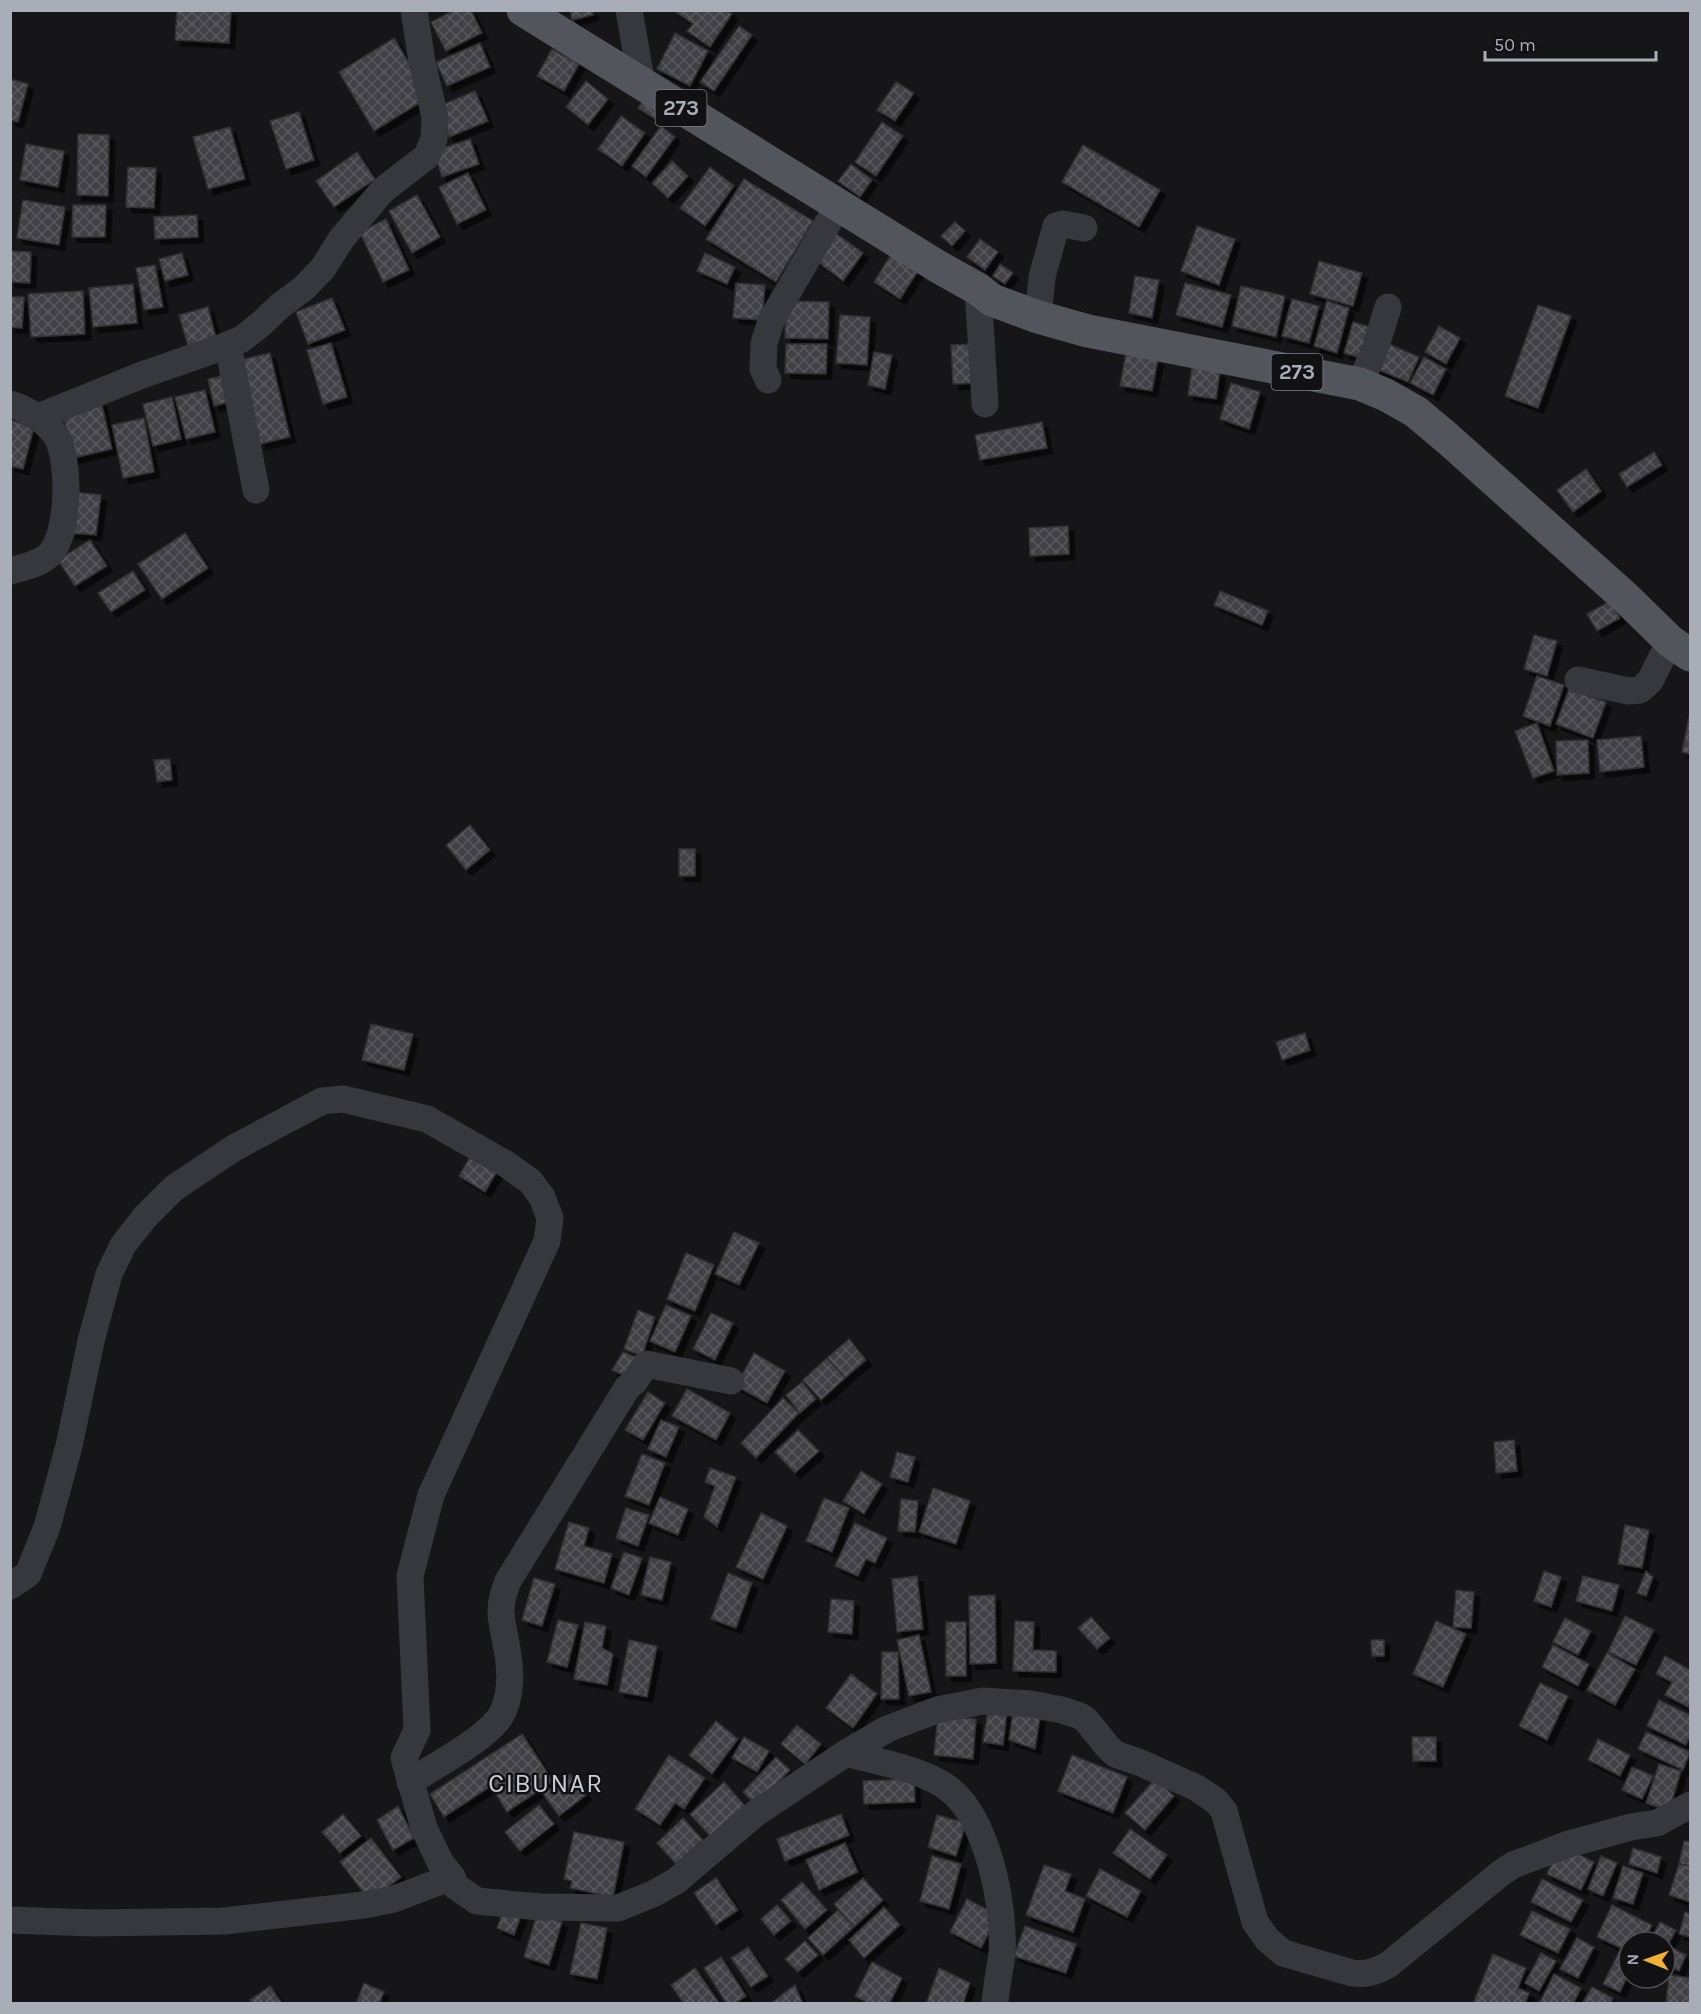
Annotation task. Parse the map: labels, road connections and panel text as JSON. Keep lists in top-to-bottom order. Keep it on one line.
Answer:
{"streets":{"main road":["273"]},"districts":["CIBUNAR"],"scale_bar":"50 m","north":"left"}
